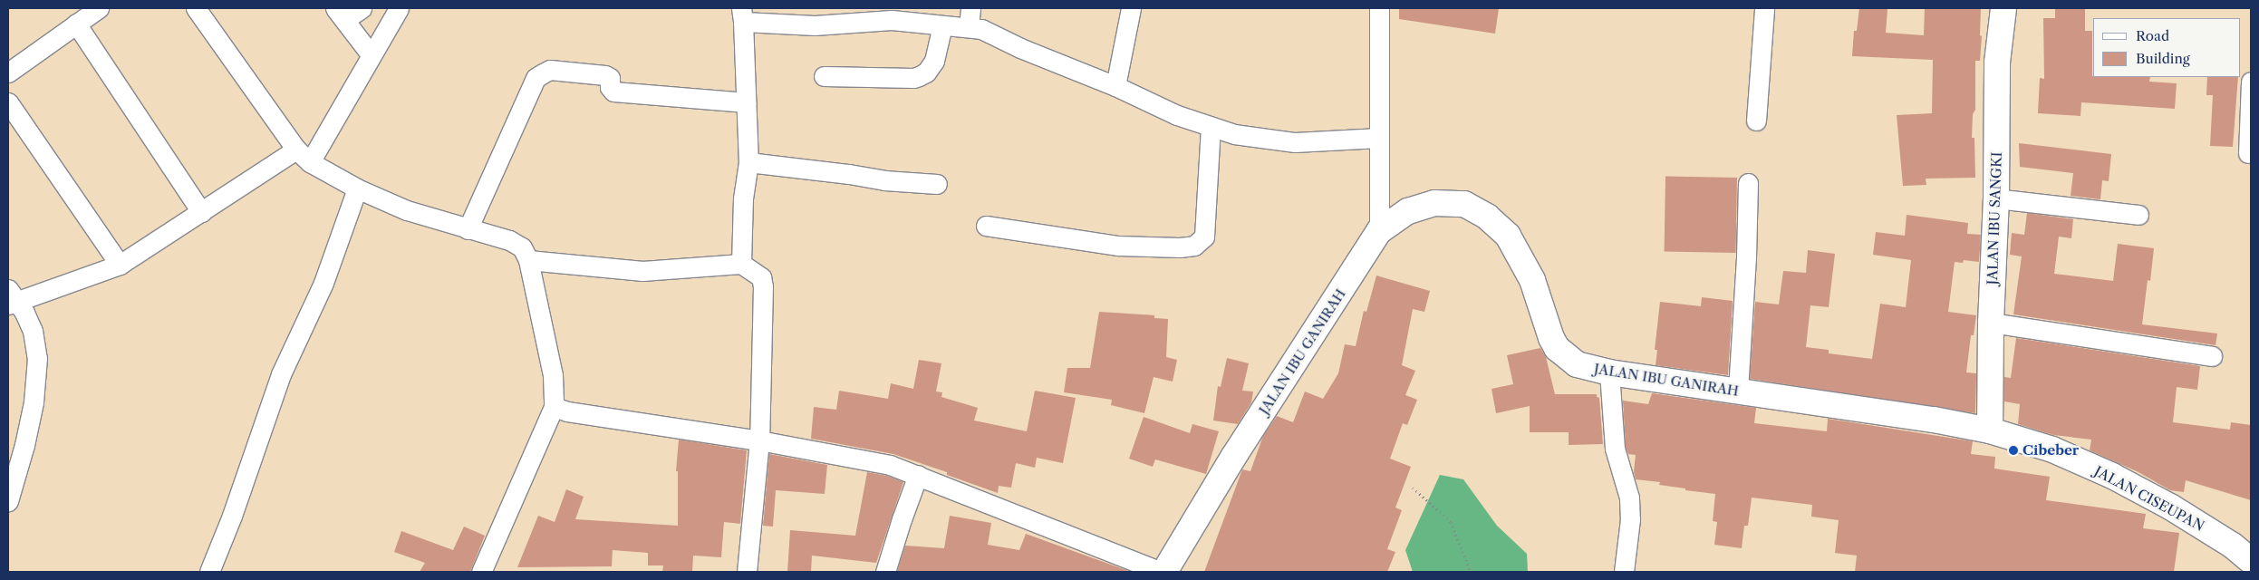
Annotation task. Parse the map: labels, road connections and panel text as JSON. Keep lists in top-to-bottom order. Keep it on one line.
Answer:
{"streets":{"main road":["JALAN IBU SANGKI","JALAN IBU GANIRAH","JALAN CISEUPAN"]},"crossings":[["JALAN IBU SANGKI","JALAN IBU GANIRAH"],["JALAN IBU SANGKI","JALAN CISEUPAN"],["JALAN IBU GANIRAH","JALAN CISEUPAN"]],"places":["Cibeber"],"legend":["Road","Building"]}
